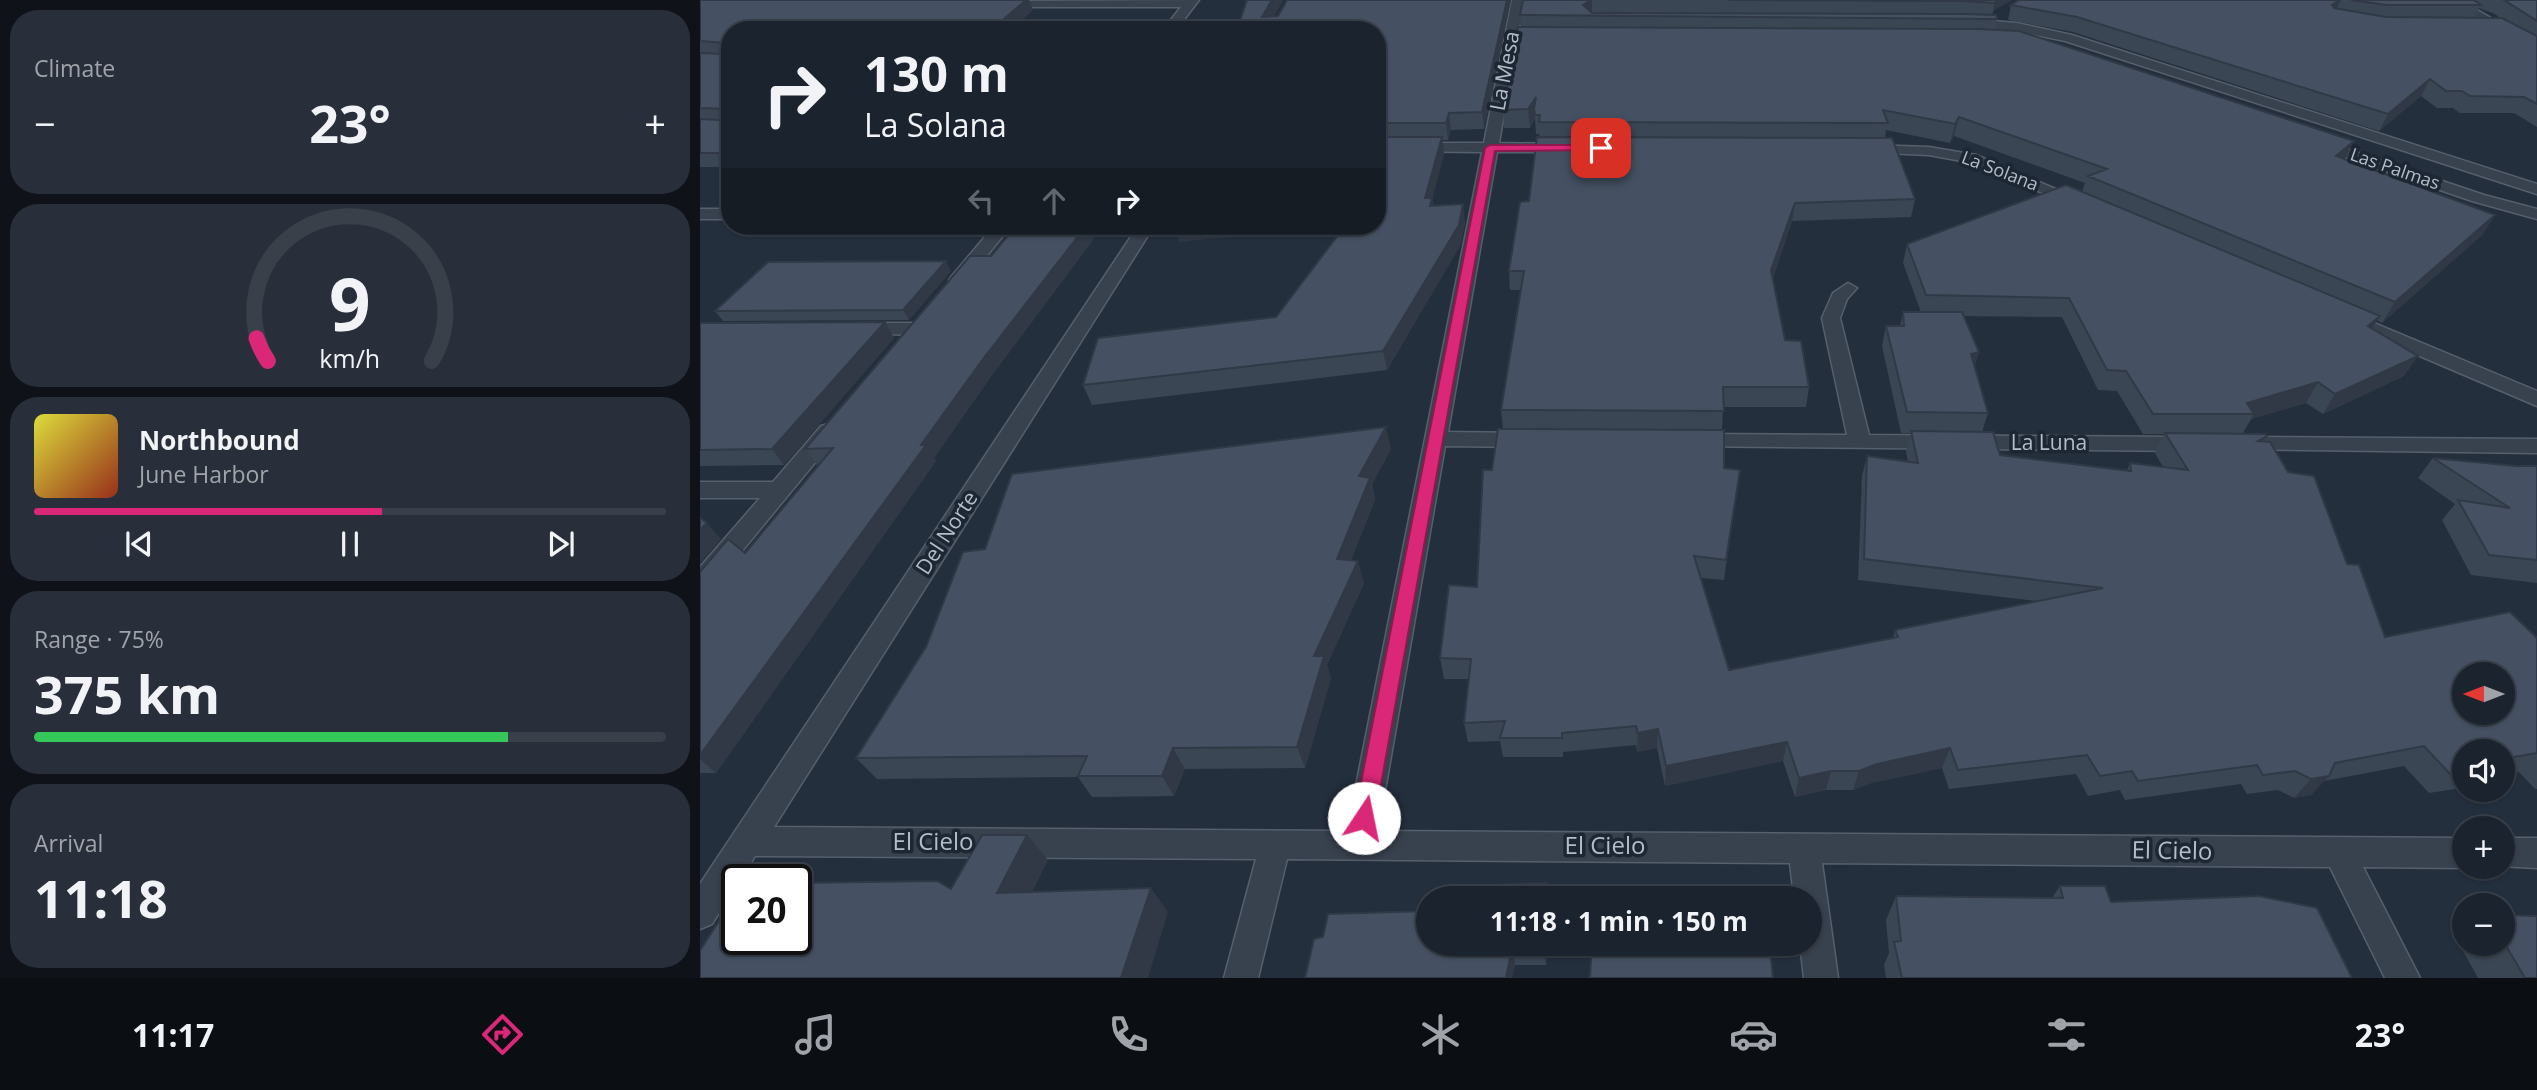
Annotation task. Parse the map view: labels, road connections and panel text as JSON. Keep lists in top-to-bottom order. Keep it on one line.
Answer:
{"streets":{"lane":["La Mesa","Las Palmas","La Solana","La Luna","Del Norte","El Cielo"]},"crossings":[["La Mesa","El Cielo"],["Del Norte","El Cielo"]],"north":"left","page":{"tile":["Climate",["Range · 75%","375 km"],["Arrival","11:18"]],"turn":["130 m","La Solana"],"heat":["−","23°","+"],"song":["Northbound","June Harbor"],"map_buttons":["+","−"],"limit":"20","trip":"11:18 · 1 min · 150 m","tabs":["11:17","23°"],"gauge":["9","km/h"]}}
